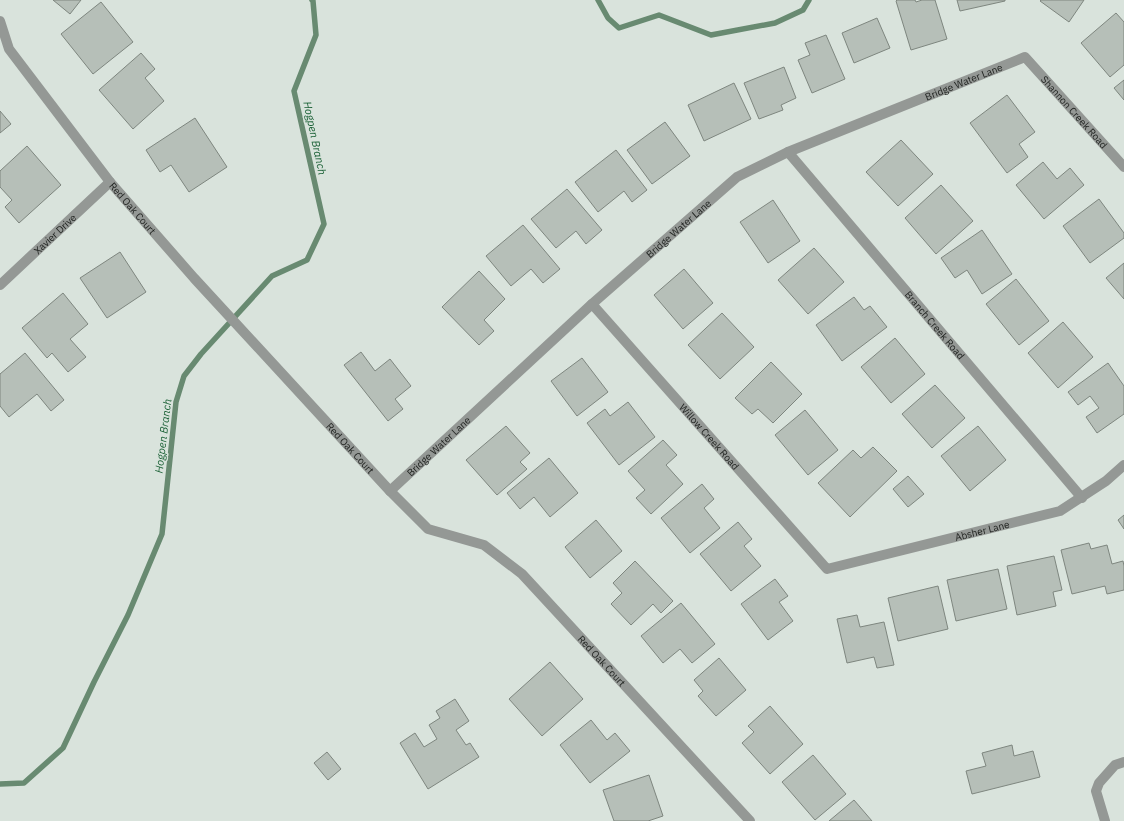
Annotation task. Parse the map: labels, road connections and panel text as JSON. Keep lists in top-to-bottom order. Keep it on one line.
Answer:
{"streets":{"street":["Bridge Water Lane","Shannon Creek Road","Red Oak Court","Xavier Drive","Branch Creek Road","Willow Creek Road","Absher Lane"]},"crossings":[["Bridge Water Lane","Shannon Creek Road"],["Bridge Water Lane","Red Oak Court"],["Bridge Water Lane","Branch Creek Road"],["Bridge Water Lane","Willow Creek Road"],["Red Oak Court","Xavier Drive"],["Branch Creek Road","Absher Lane"],["Willow Creek Road","Absher Lane"]],"water":["Hogpen Branch"]}
